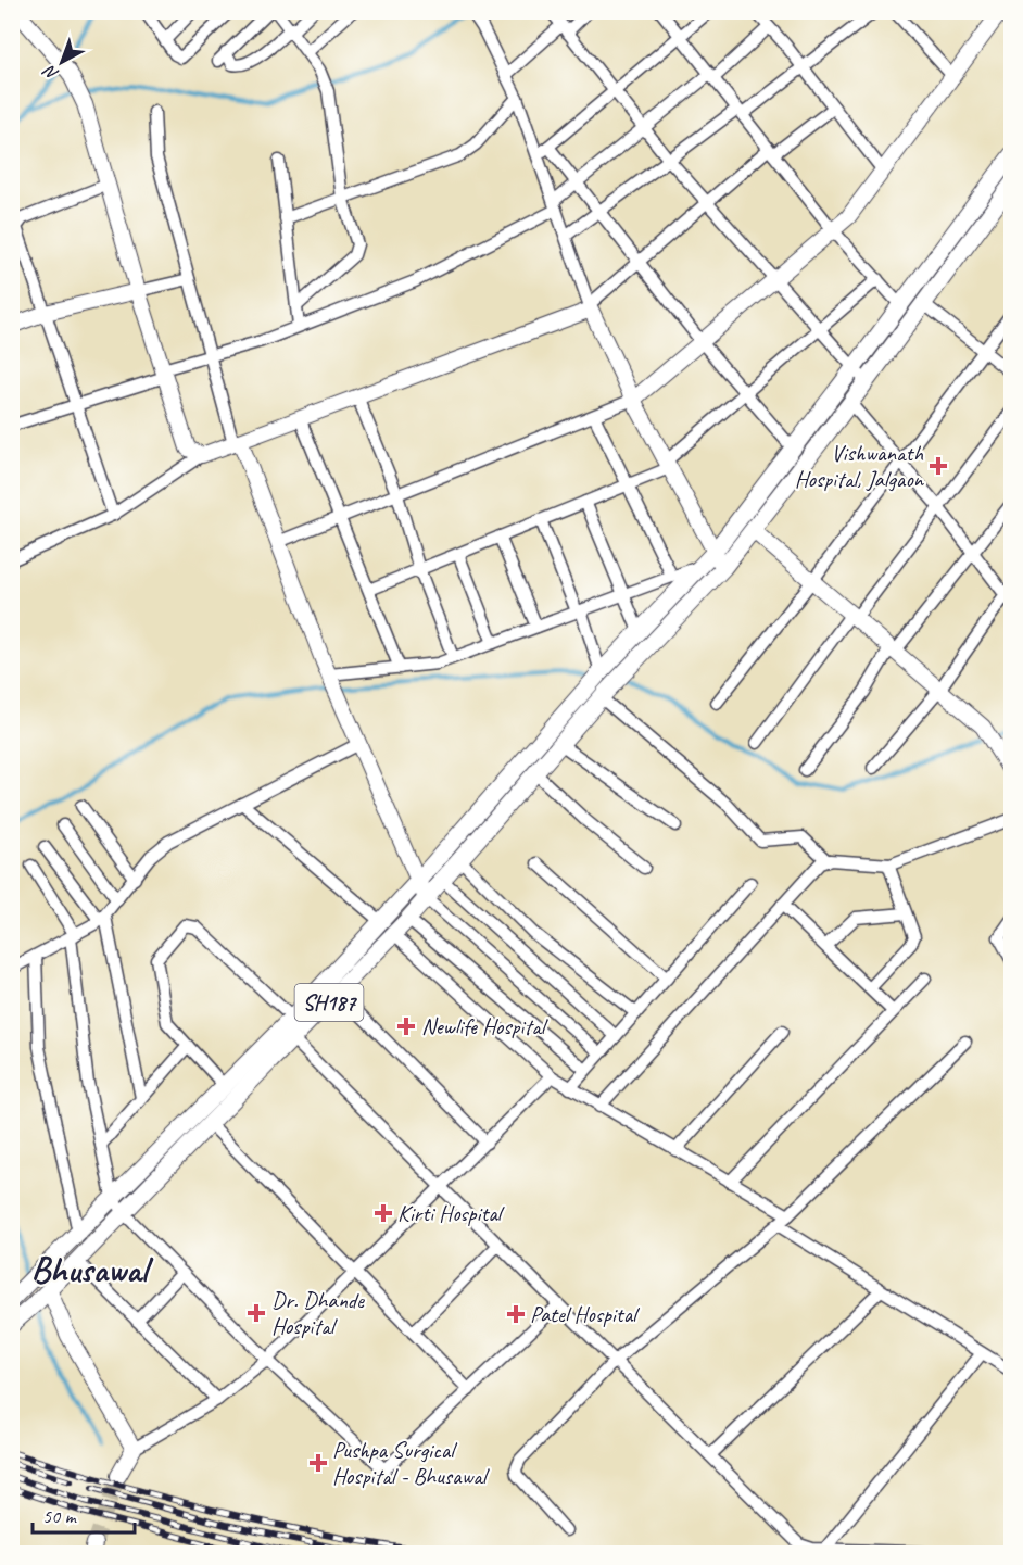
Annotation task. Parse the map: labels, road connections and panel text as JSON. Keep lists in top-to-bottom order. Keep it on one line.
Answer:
{"streets":{"main road":["SH187"]},"districts":["Bhusawal"],"places":{"health":["Vishwanath Hospital, Jalgaon","Newlife Hospital","Kirti Hospital","Dr. Dhande Hospital","Patel Hospital","Pushpa Surgical Hospital - Bhusawal"]},"scale_bar":"50 m","north":"bottom left"}
